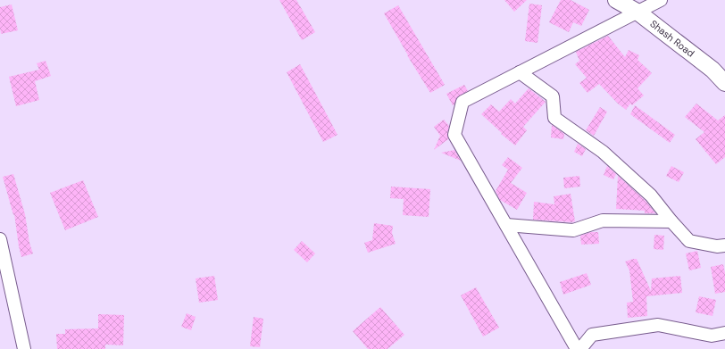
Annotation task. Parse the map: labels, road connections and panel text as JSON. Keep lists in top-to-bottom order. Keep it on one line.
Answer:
{"streets":{"street":["Shash Road"]}}
